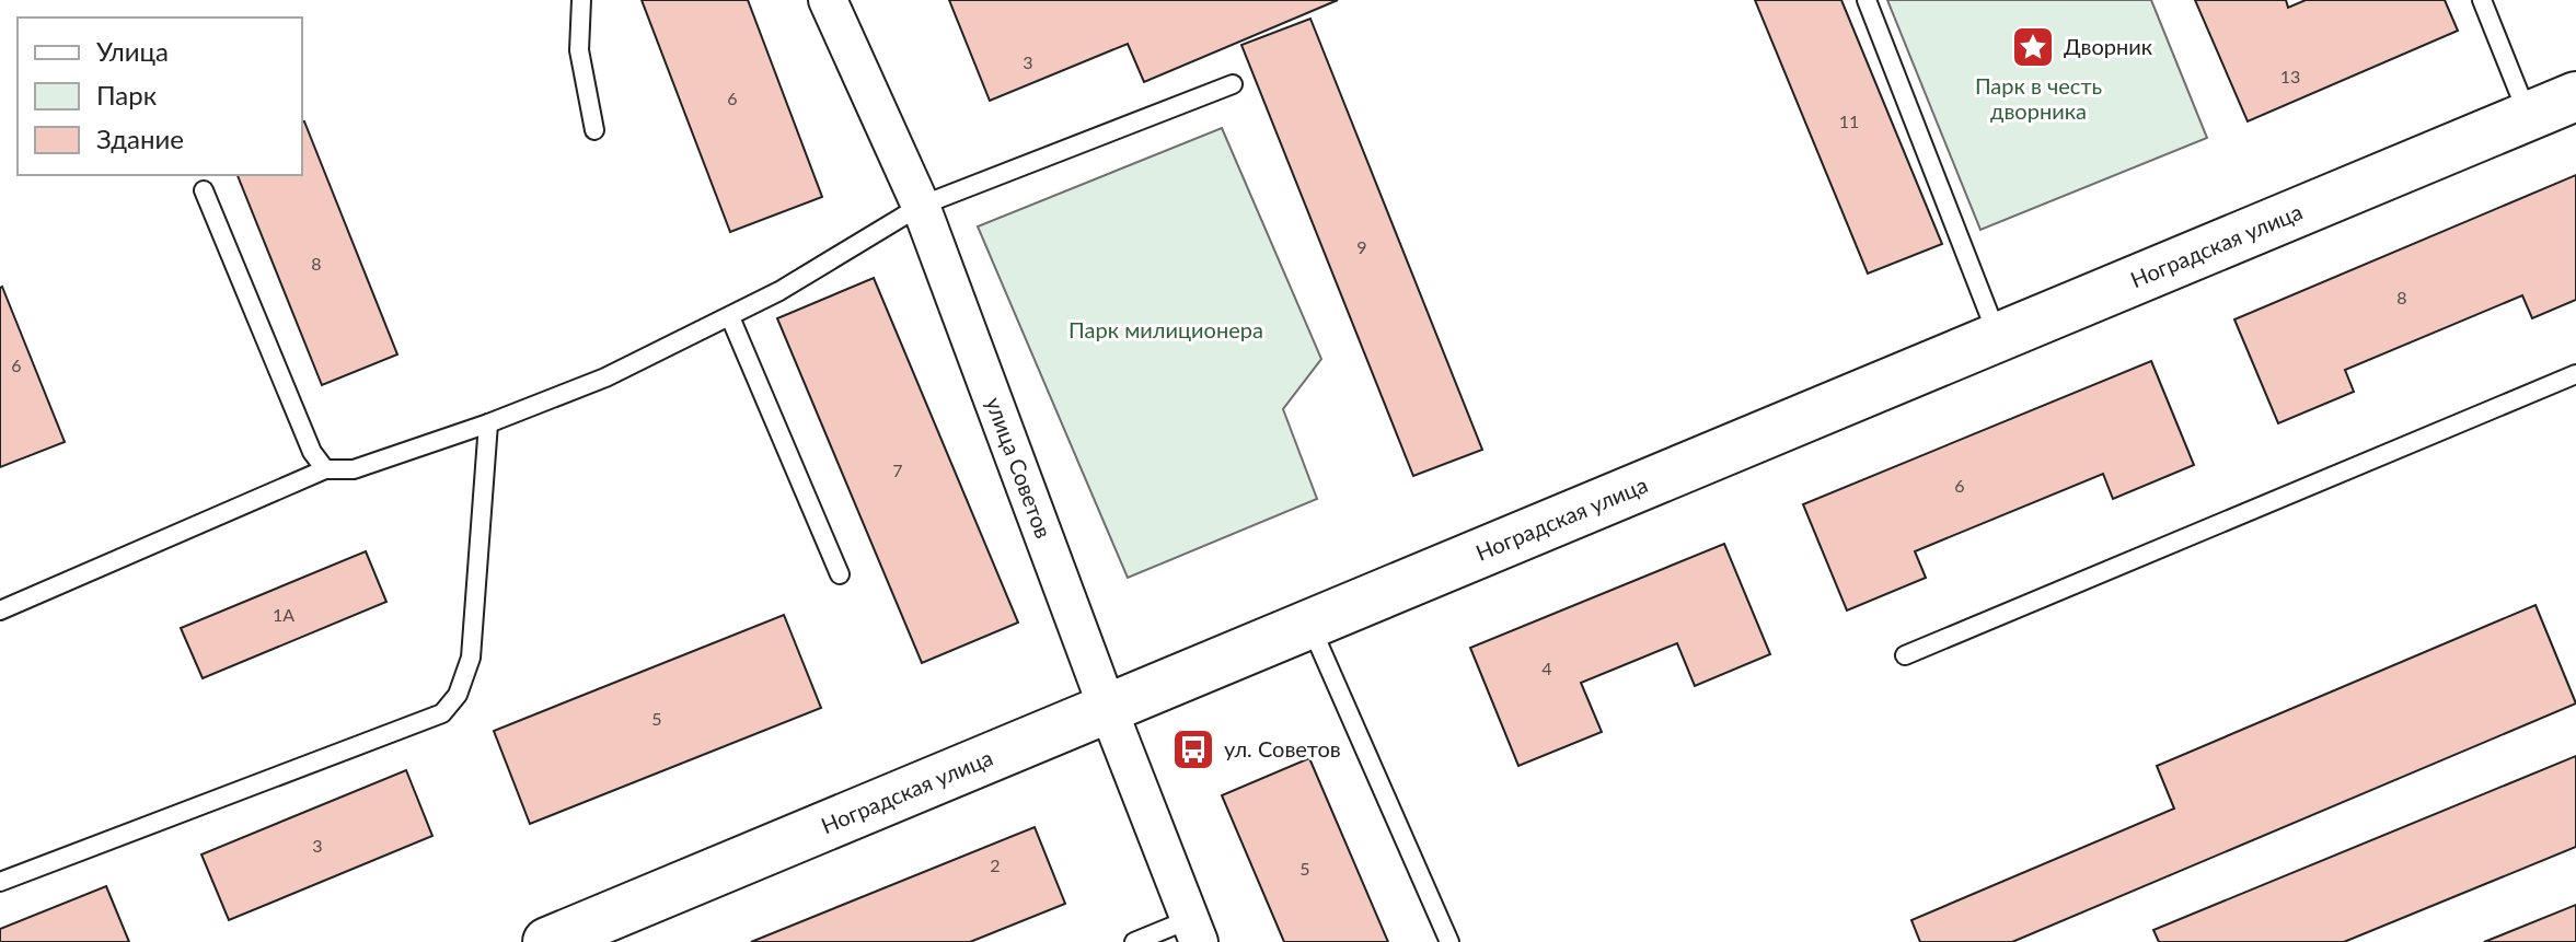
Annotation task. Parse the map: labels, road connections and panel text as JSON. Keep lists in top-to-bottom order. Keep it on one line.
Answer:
{"streets":{"main road":["Ноградская улица"],"street":["улица Советов"]},"crossings":[["Ноградская улица","улица Советов"]],"parks":["Парк в честь дворника","Парк милиционера"],"places":{"place":["Дворник"],"bus stop":["ул. Советов"]},"house_numbers":["3","13","6","11","9","8","8","6","7","6","1А","4","5","3","2","5"],"legend":["Улица","Парк","Здание"]}
